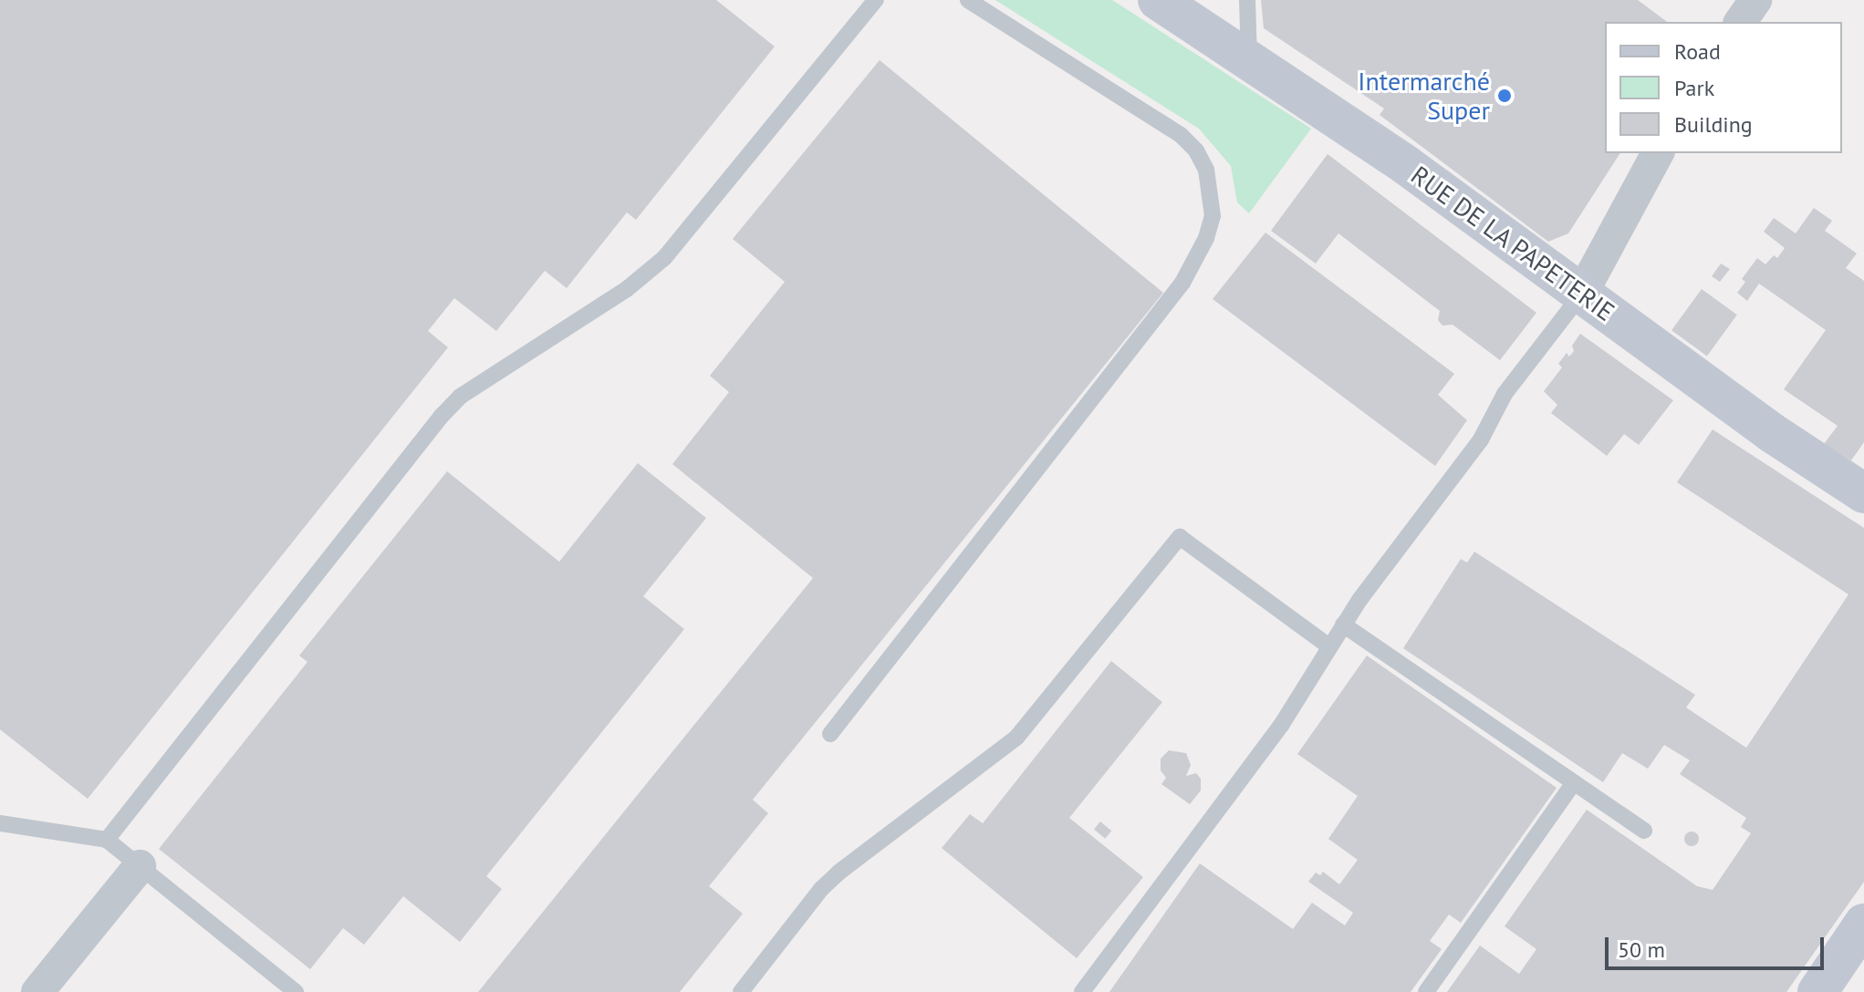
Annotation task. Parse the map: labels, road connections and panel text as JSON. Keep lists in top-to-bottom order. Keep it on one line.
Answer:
{"streets":{"street":["RUE DE LA PAPETERIE"]},"places":["Intermarché Super"],"legend":["Road","Park","Building"],"scale_bar":"50 m"}
